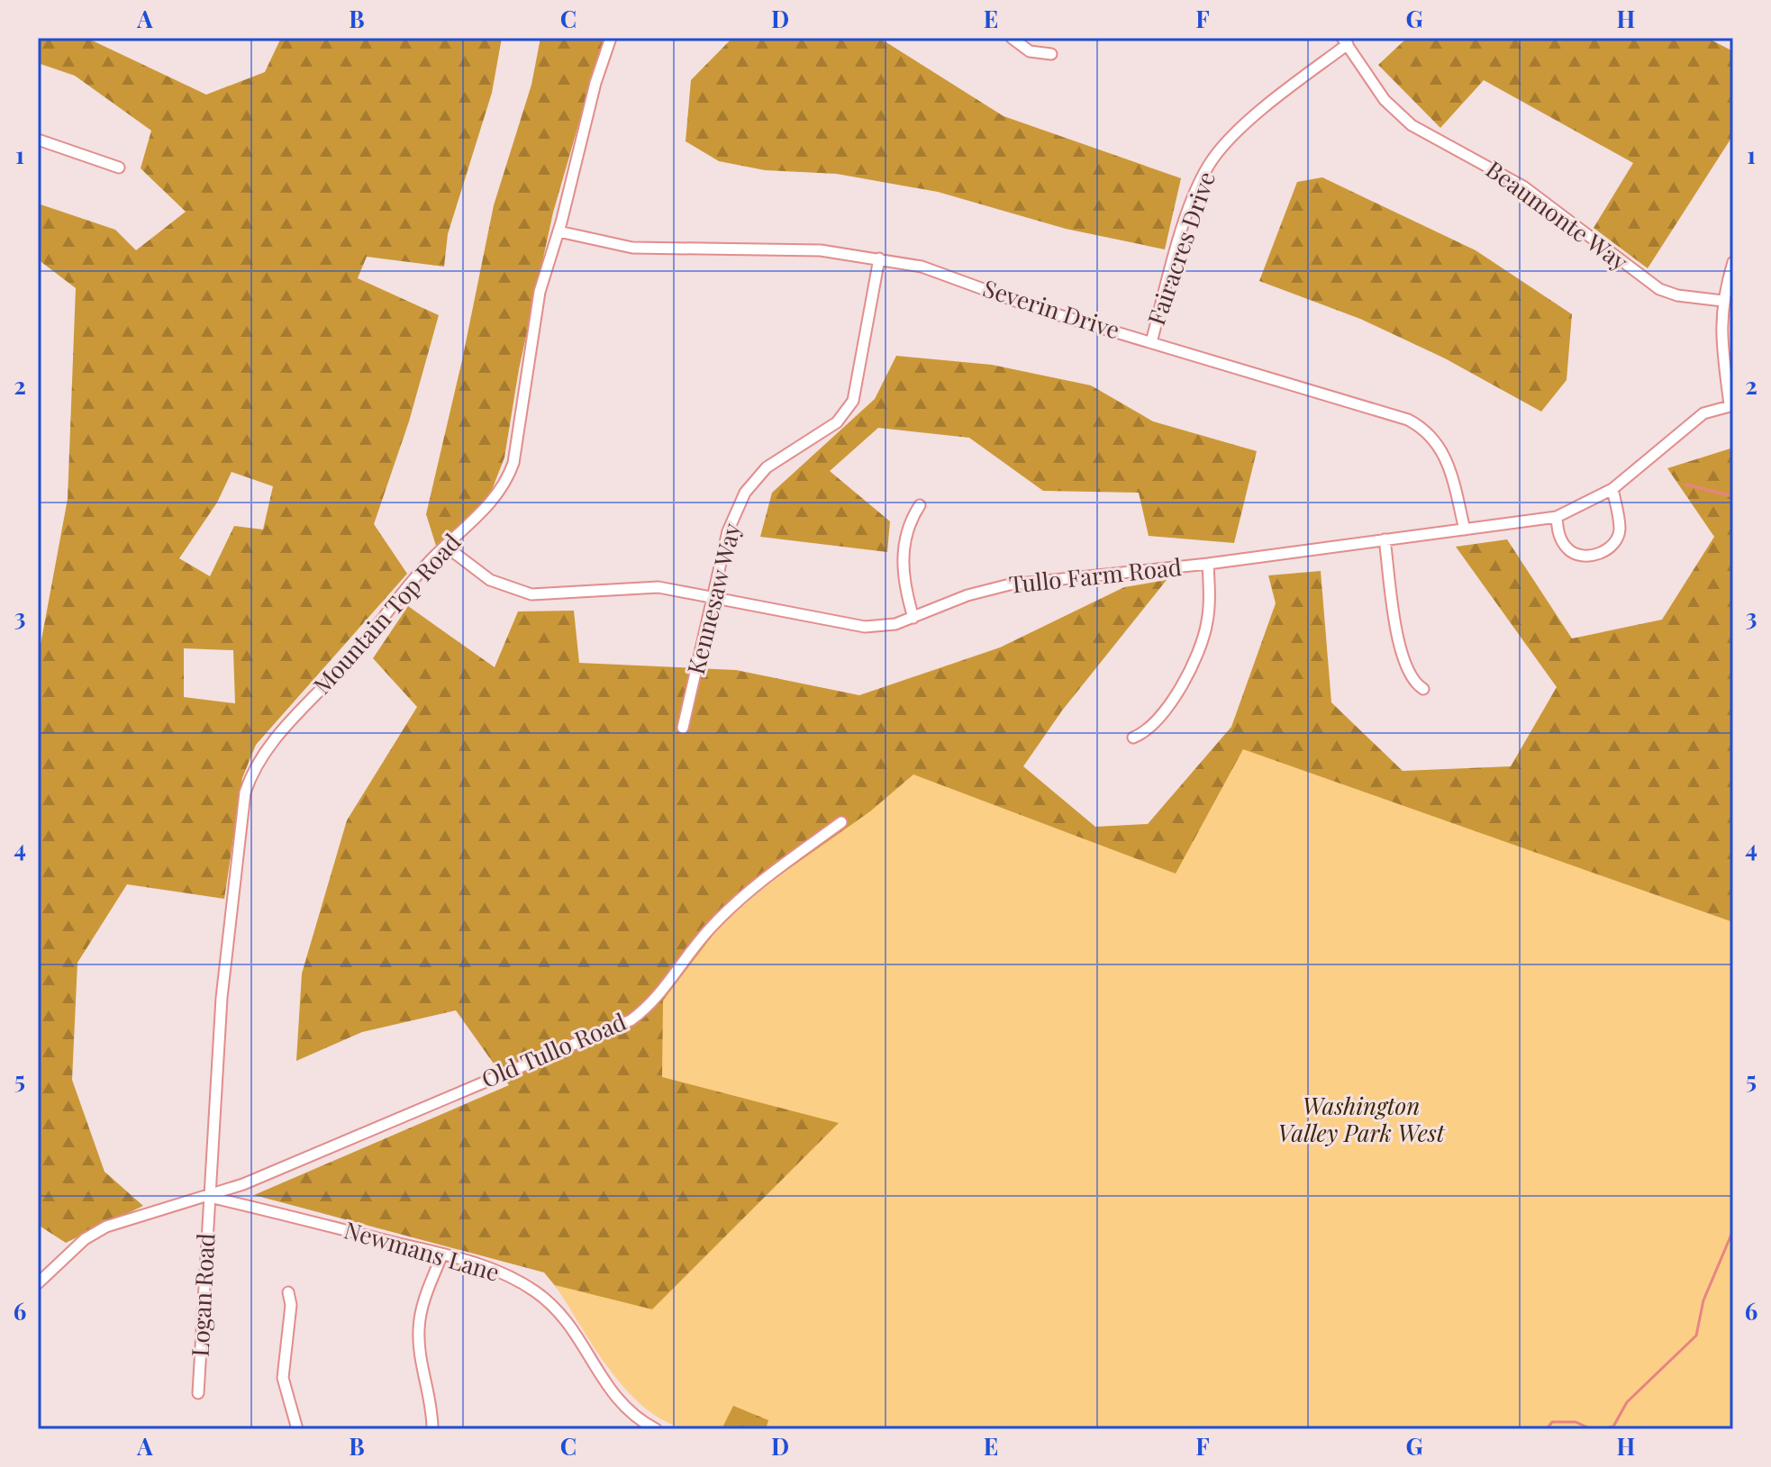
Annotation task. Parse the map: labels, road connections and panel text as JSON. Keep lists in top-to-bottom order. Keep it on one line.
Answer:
{"streets":{"street":["Beaumonte Way","Fairacres Drive","Severin Drive","Tullo Farm Road","Kennesaw Way","Mountain Top Road","Old Tullo Road","Newmans Lane","Logan Road"]},"crossings":[["Beaumonte Way","Fairacres Drive"],["Fairacres Drive","Severin Drive"],["Severin Drive","Tullo Farm Road"],["Severin Drive","Kennesaw Way"],["Severin Drive","Mountain Top Road"],["Tullo Farm Road","Kennesaw Way"],["Tullo Farm Road","Mountain Top Road"],["Mountain Top Road","Old Tullo Road"],["Mountain Top Road","Newmans Lane"],["Mountain Top Road","Logan Road"],["Old Tullo Road","Newmans Lane"],["Old Tullo Road","Logan Road"],["Newmans Lane","Logan Road"]],"parks":["Washington Valley Park West"],"grid":{"columns":["A","B","C","D","E","F","G","H"],"rows":["1","2","3","4","5","6"]}}
